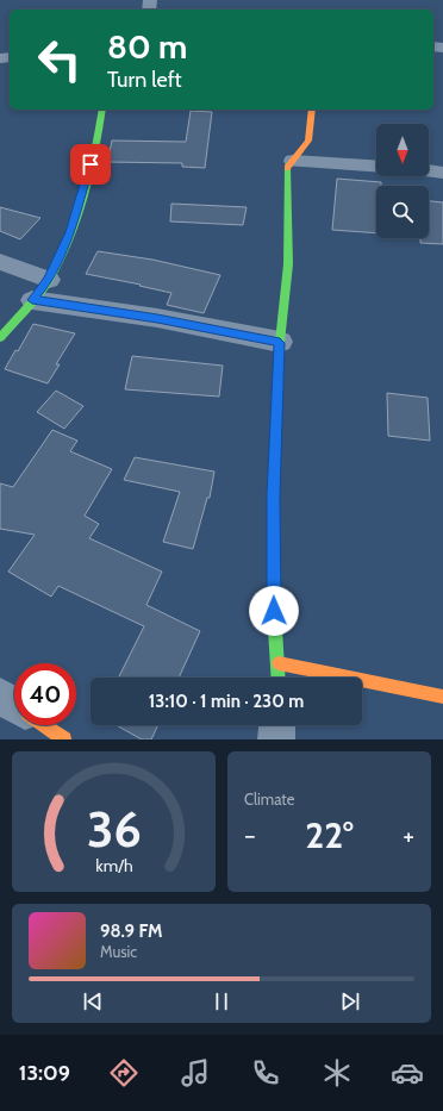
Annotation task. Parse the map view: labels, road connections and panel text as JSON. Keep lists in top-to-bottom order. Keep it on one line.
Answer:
{"north":"bottom","page":{"turn":["80 m","Turn left"],"limit":"40","trip":"13:10 · 1 min · 230 m","tile":"Climate","heat":["−","22°","+"],"song":["98.9 FM","Music"],"tabs":"13:09","gauge":["36","km/h"]}}
